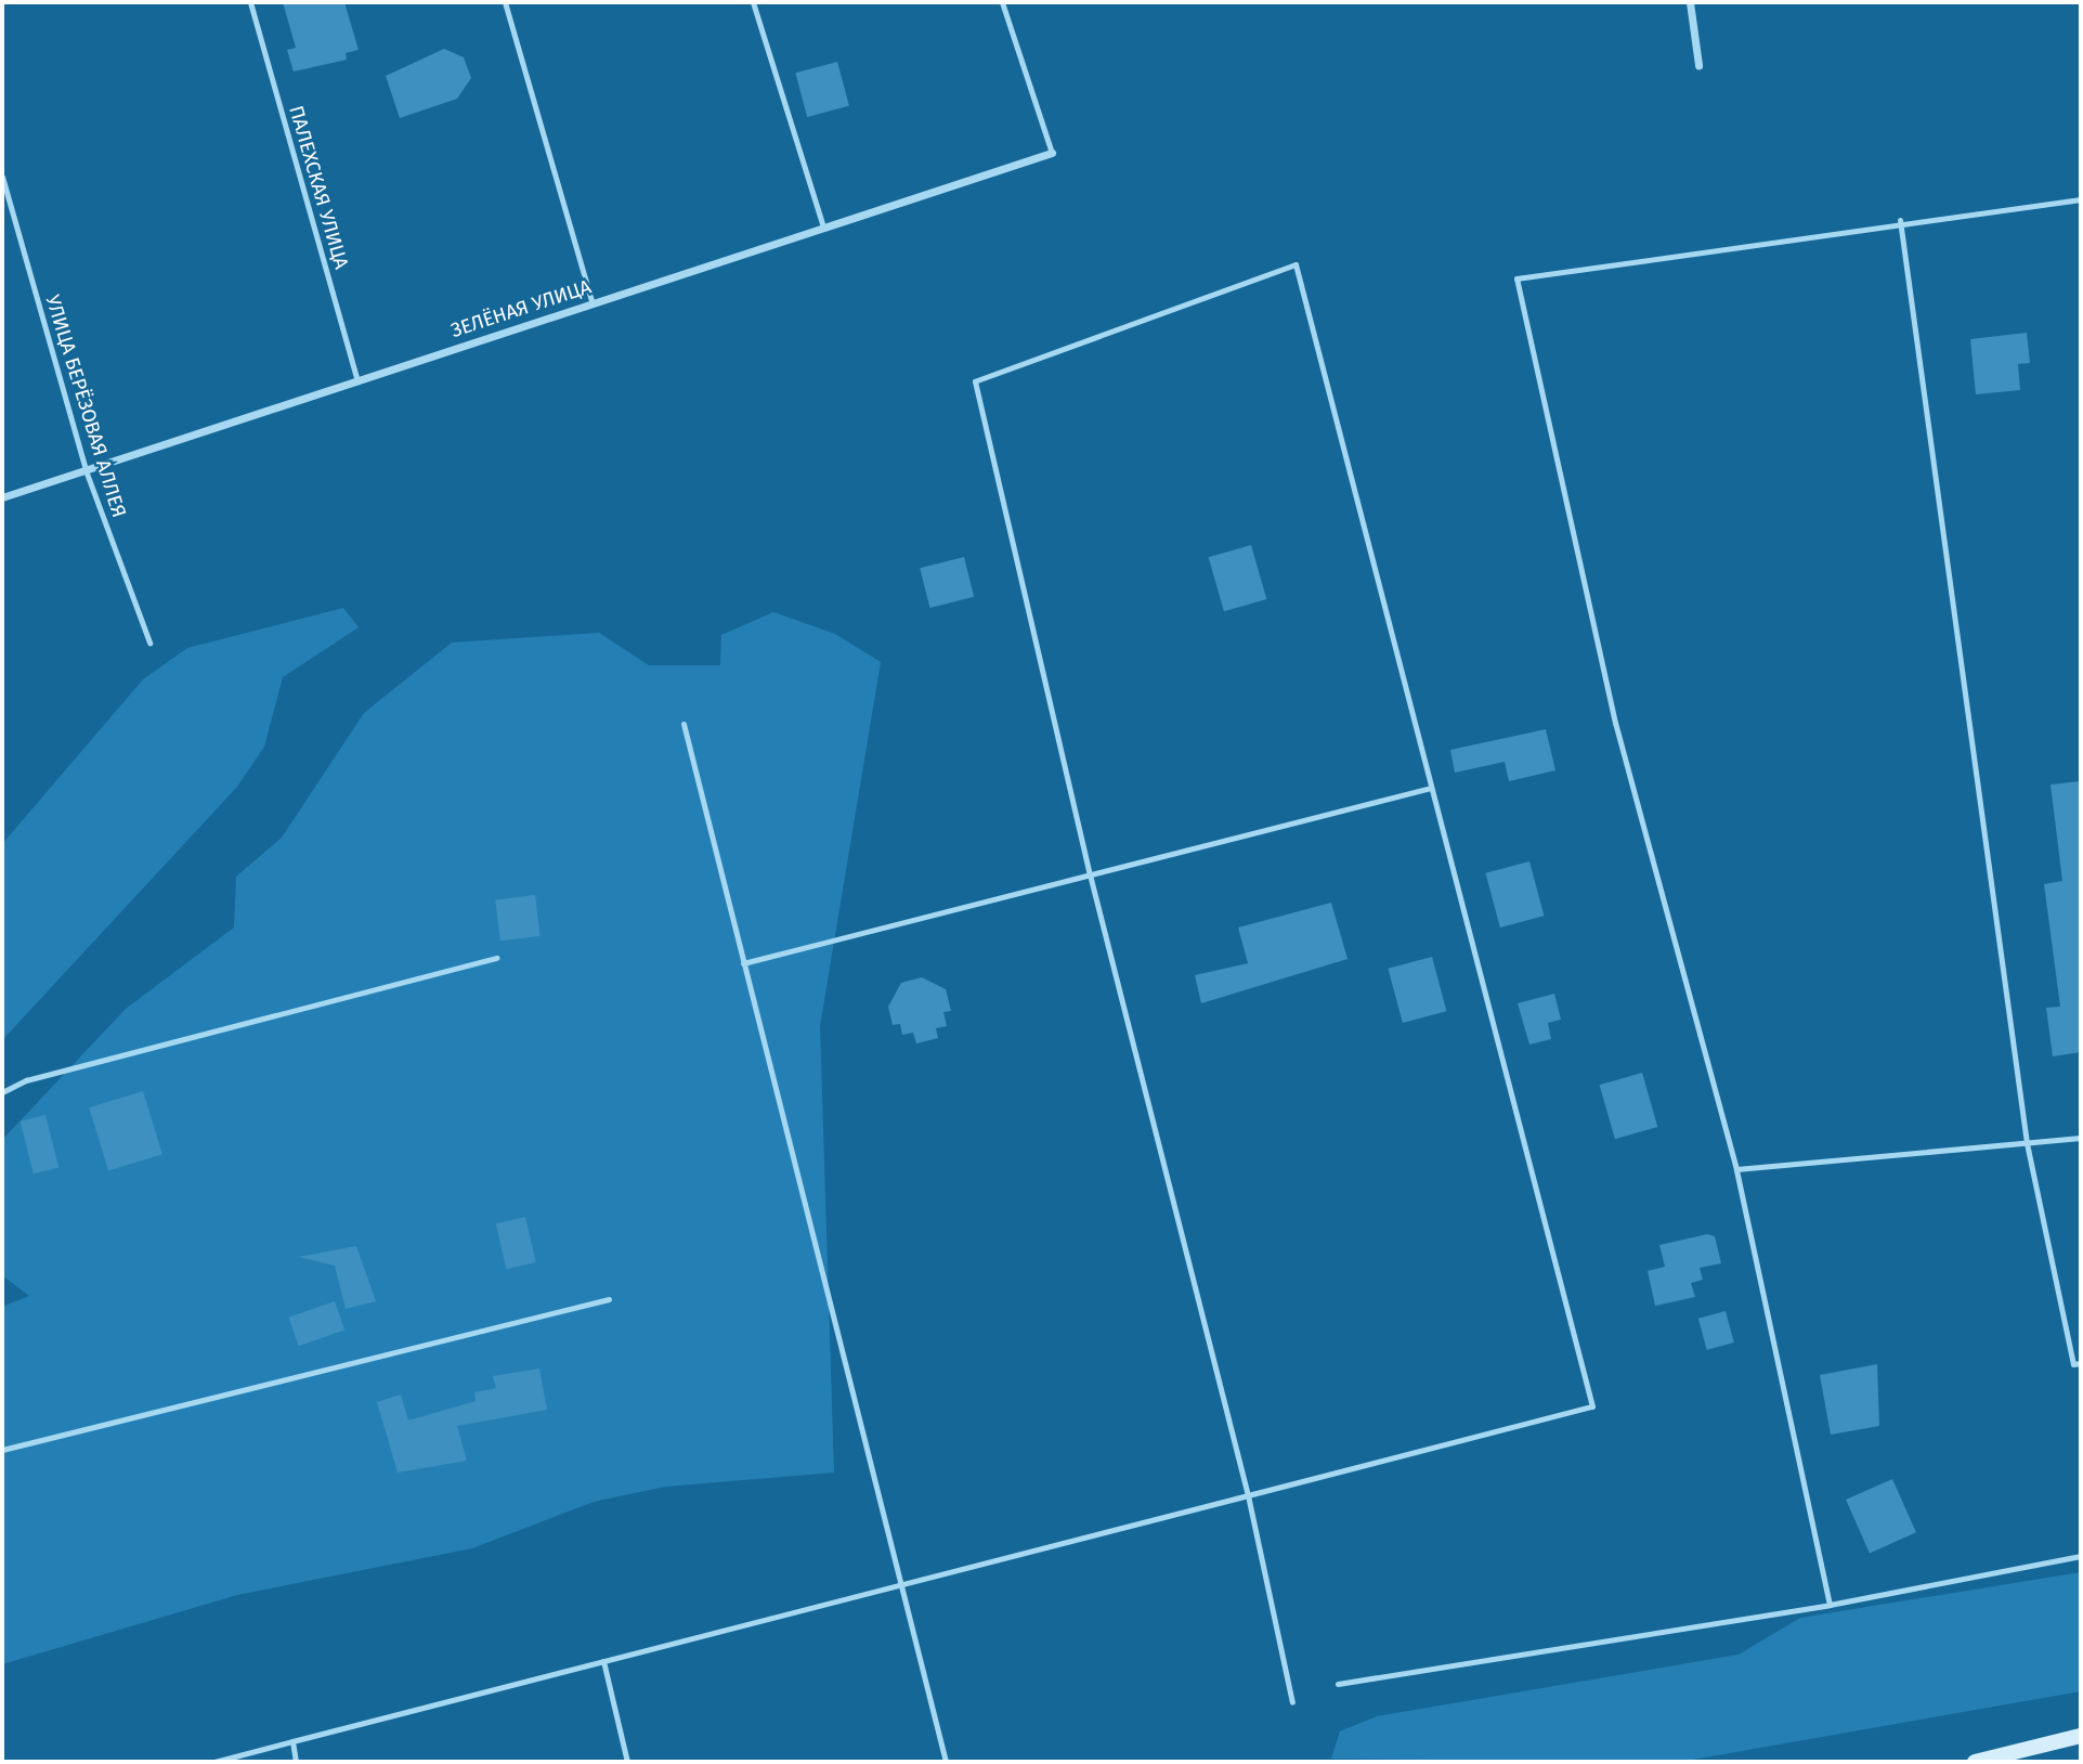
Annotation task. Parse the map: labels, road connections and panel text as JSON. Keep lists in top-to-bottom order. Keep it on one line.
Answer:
{"streets":{"street":["ЗЕЛЁНАЯ УЛИЦА"],"lane":["ПАЛЕХСКАЯ УЛИЦА","УЛИЦА БЕРЁЗОВАЯ АЛЛЕЯ"]},"crossings":[["ПАЛЕХСКАЯ УЛИЦА","ЗЕЛЁНАЯ УЛИЦА"],["ЗЕЛЁНАЯ УЛИЦА","УЛИЦА БЕРЁЗОВАЯ АЛЛЕЯ"]]}
